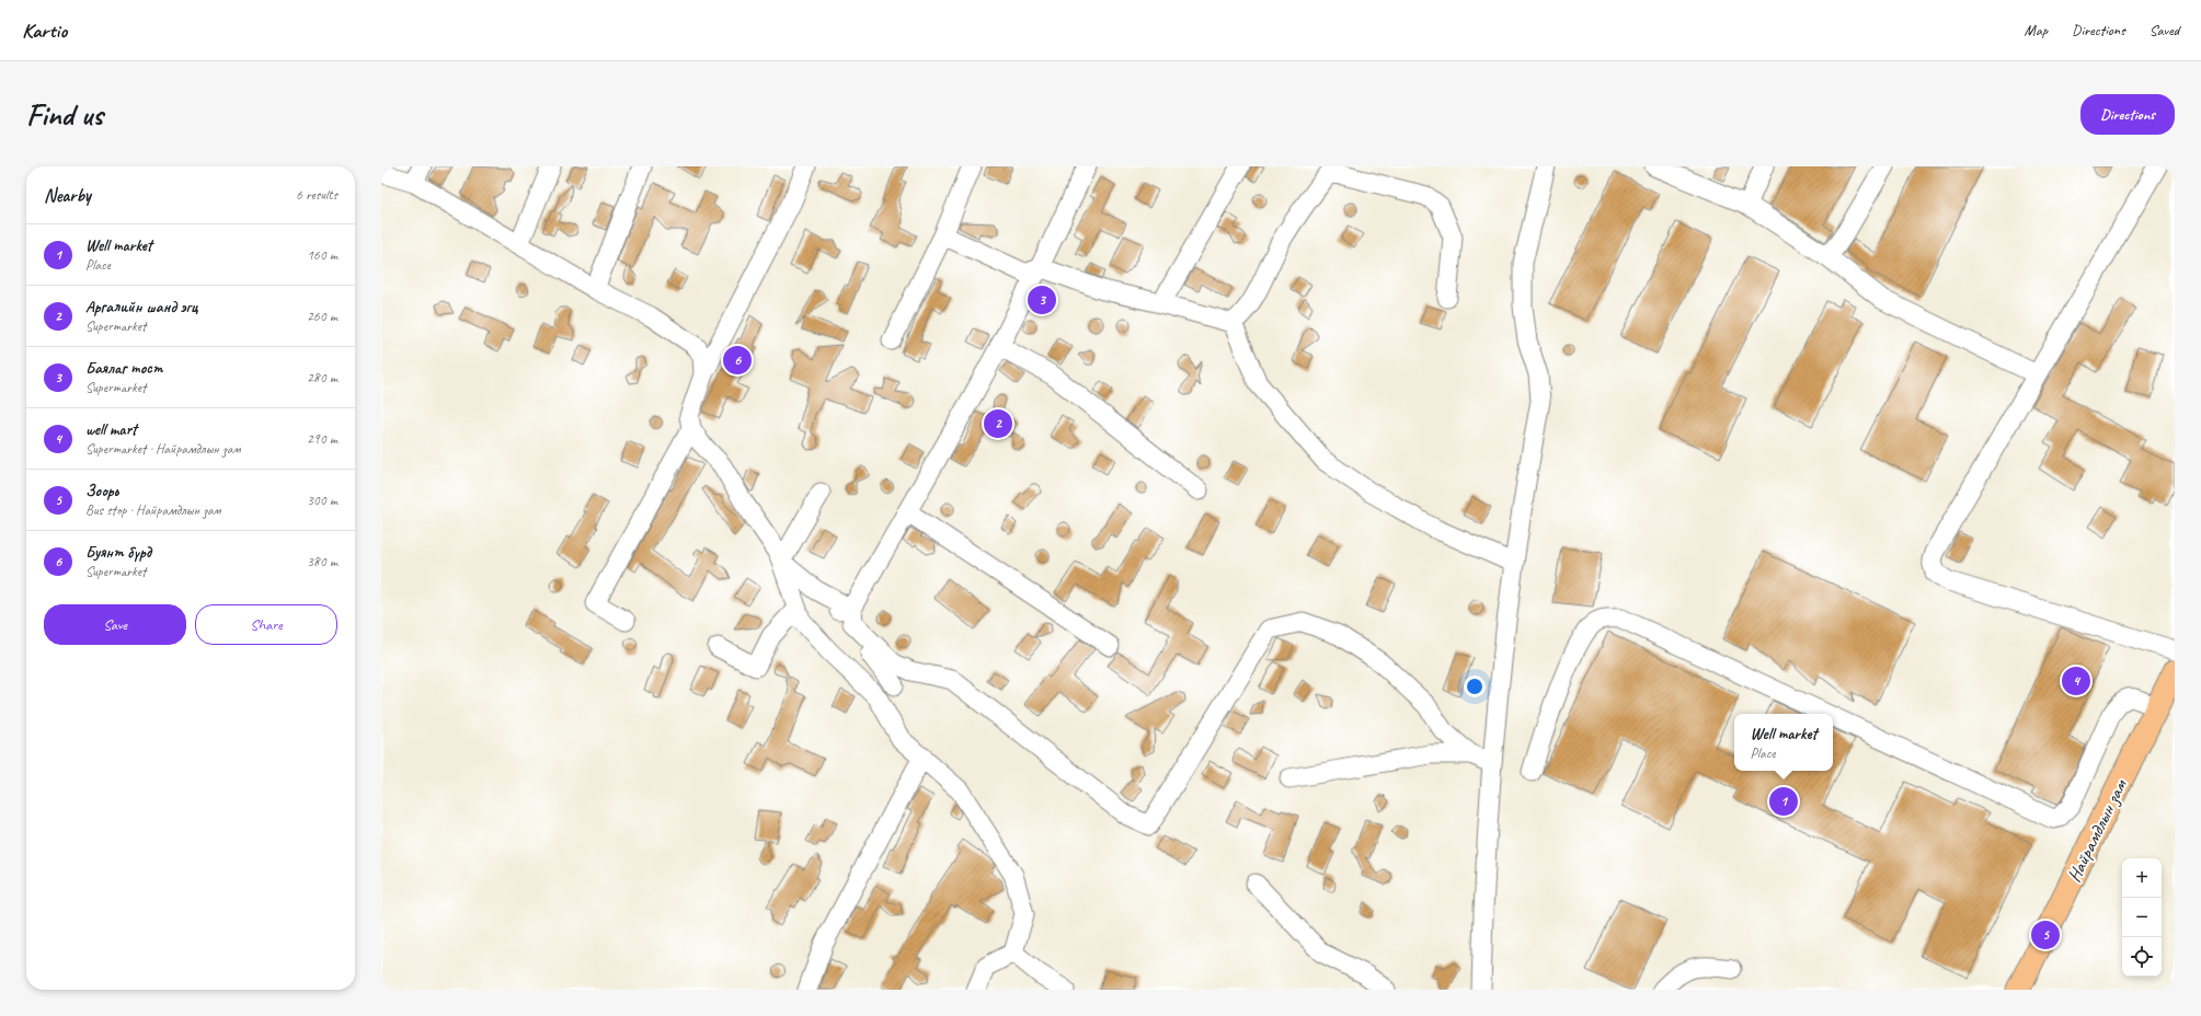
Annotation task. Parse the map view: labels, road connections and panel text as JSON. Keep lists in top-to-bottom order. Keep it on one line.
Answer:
{"streets":{"main road":["Найрамдлын зам"]},"page":{"header":"Kartio","nav":["Map","Directions","Saved"],"buttons":["Directions",["Save","Share"]],"title":"Find us","heading":["Nearby","6 results"],"list":[{"mark":"1","name":"Well market","note":"Place","value":"160 m"},{"mark":"2","name":"Аргалийн шанд эгц","note":"Supermarket","value":"260 m"},{"mark":"3","name":"Баялаг тост","note":"Supermarket","value":"280 m"},{"mark":"4","name":"well mart","note":"Supermarket · Найрамдлын зам","value":"290 m"},{"mark":"5","name":"Зоорь","note":"Bus stop · Найрамдлын зам","value":"300 m"},{"mark":"6","name":"Буянт бүрд","note":"Supermarket","value":"380 m"}],"pins":["3","6","2","4","1","5"],"popup":["Well market","Place"],"map_buttons":["+","−"]}}
